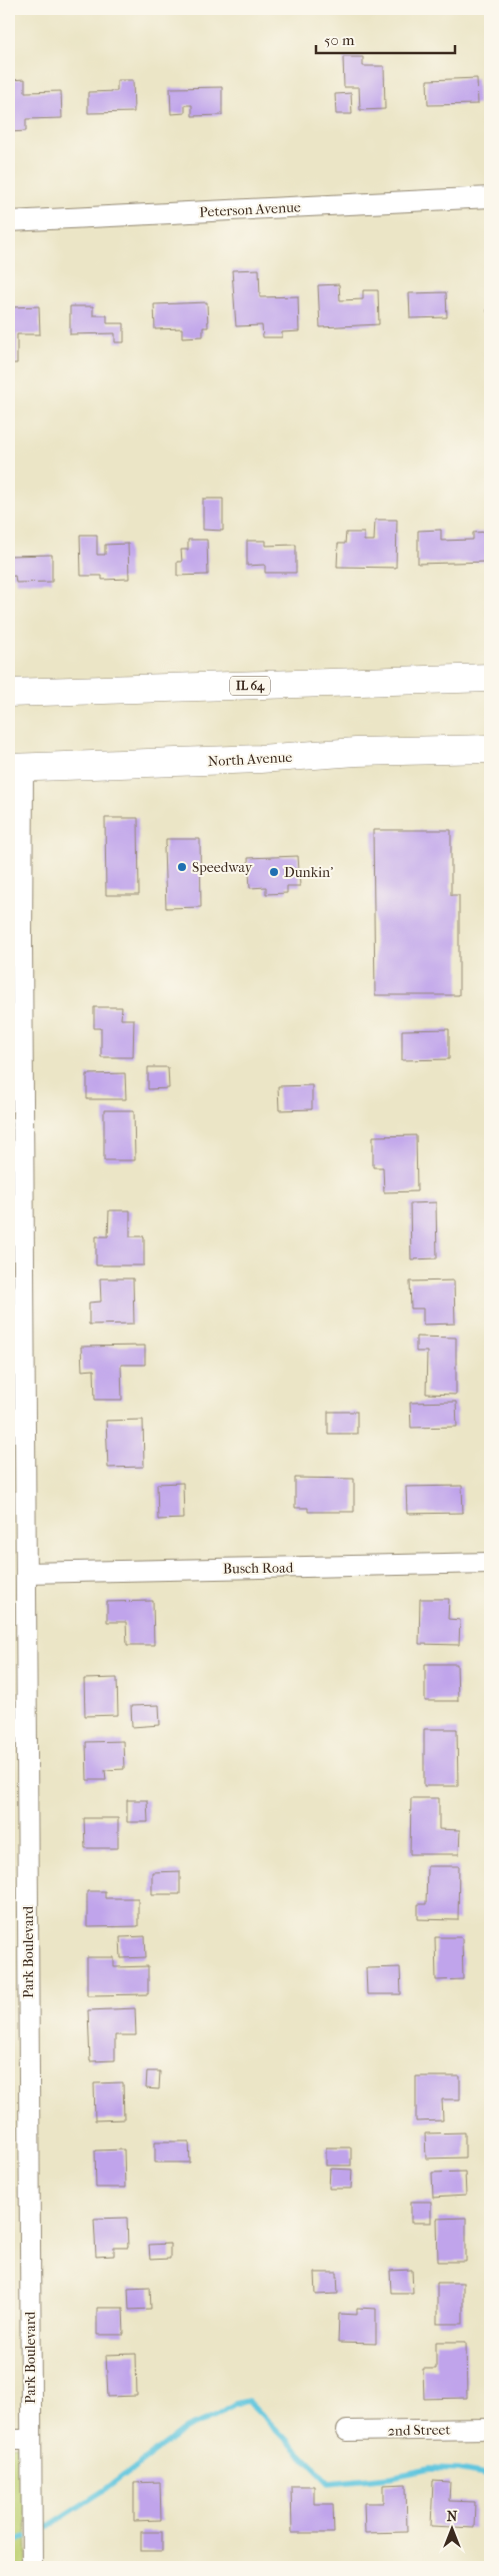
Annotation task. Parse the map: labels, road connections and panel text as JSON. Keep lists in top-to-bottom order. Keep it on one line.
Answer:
{"streets":{"main road":["IL 64","North Avenue"],"street":["Peterson Avenue","Busch Road","Park Boulevard","2nd Street"]},"crossings":[["North Avenue","Park Boulevard"],["Busch Road","Park Boulevard"]],"places":["Speedway","Dunkin'"],"scale_bar":"50 m","north":"top"}
